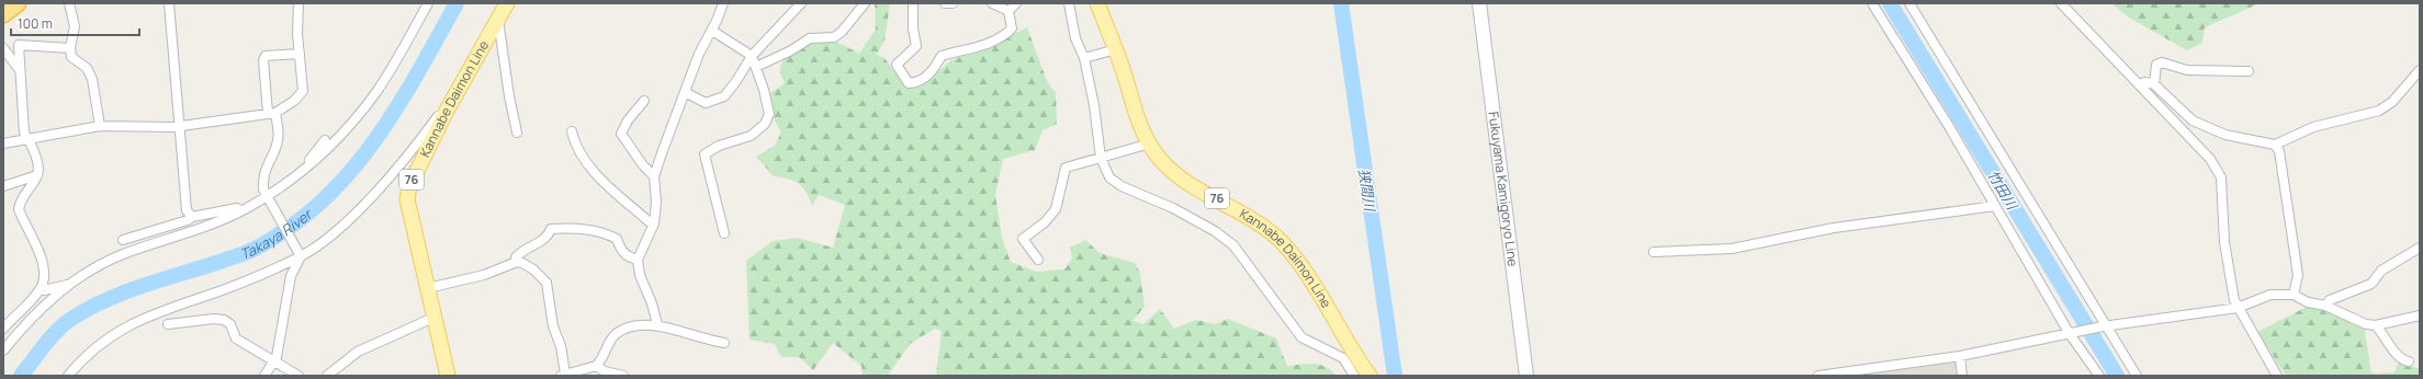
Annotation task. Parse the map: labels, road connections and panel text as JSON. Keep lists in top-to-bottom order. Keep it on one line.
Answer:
{"streets":{"main road":["Kannabe Daimon Line","76","Fukuyama Kamigoryo Line"]},"water":["狭間川","竹田川","Takaya River"],"scale_bar":"100 m"}
